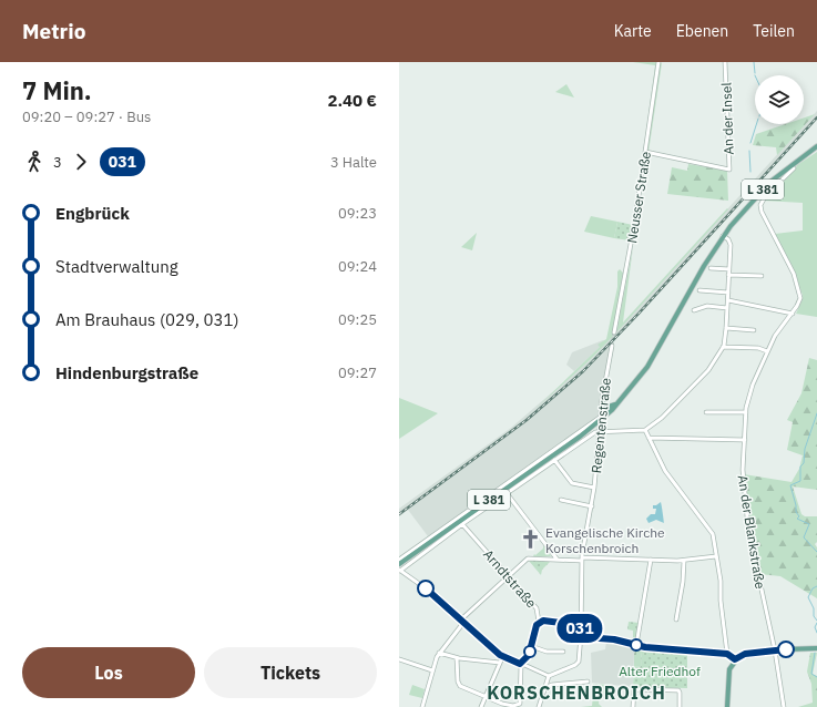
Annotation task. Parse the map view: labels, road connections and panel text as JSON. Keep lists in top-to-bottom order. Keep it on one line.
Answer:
{"streets":{"main road":["L 381"],"street":["An der Insel","Neusser Straße","Regentenstraße","An der Blankstraße","Arndtstraße"]},"crossings":[["An der Insel","Neusser Straße"],["L 381","Regentenstraße"]],"districts":["KORSCHENBROICH"],"parks":["Alter Friedhof"],"places":{"church":["Evangelische Kirche Korschenbroich"]},"lines":["bus line 031"],"page":{"header":"Metrio","nav":["Karte","Ebenen","Teilen"],"heading":["7 Min.","09:20 – 09:27 · Bus","2.40 €"],"on_map":"031","legs":["3","031","3 Halte"],"list":[{"name":"Engbrück","value":"09:23"},{"name":"Stadtverwaltung","value":"09:24"},{"name":"Am Brauhaus (029, 031)","value":"09:25"},{"name":"Hindenburgstraße","value":"09:27"}],"buttons":["Los","Tickets"]}}
